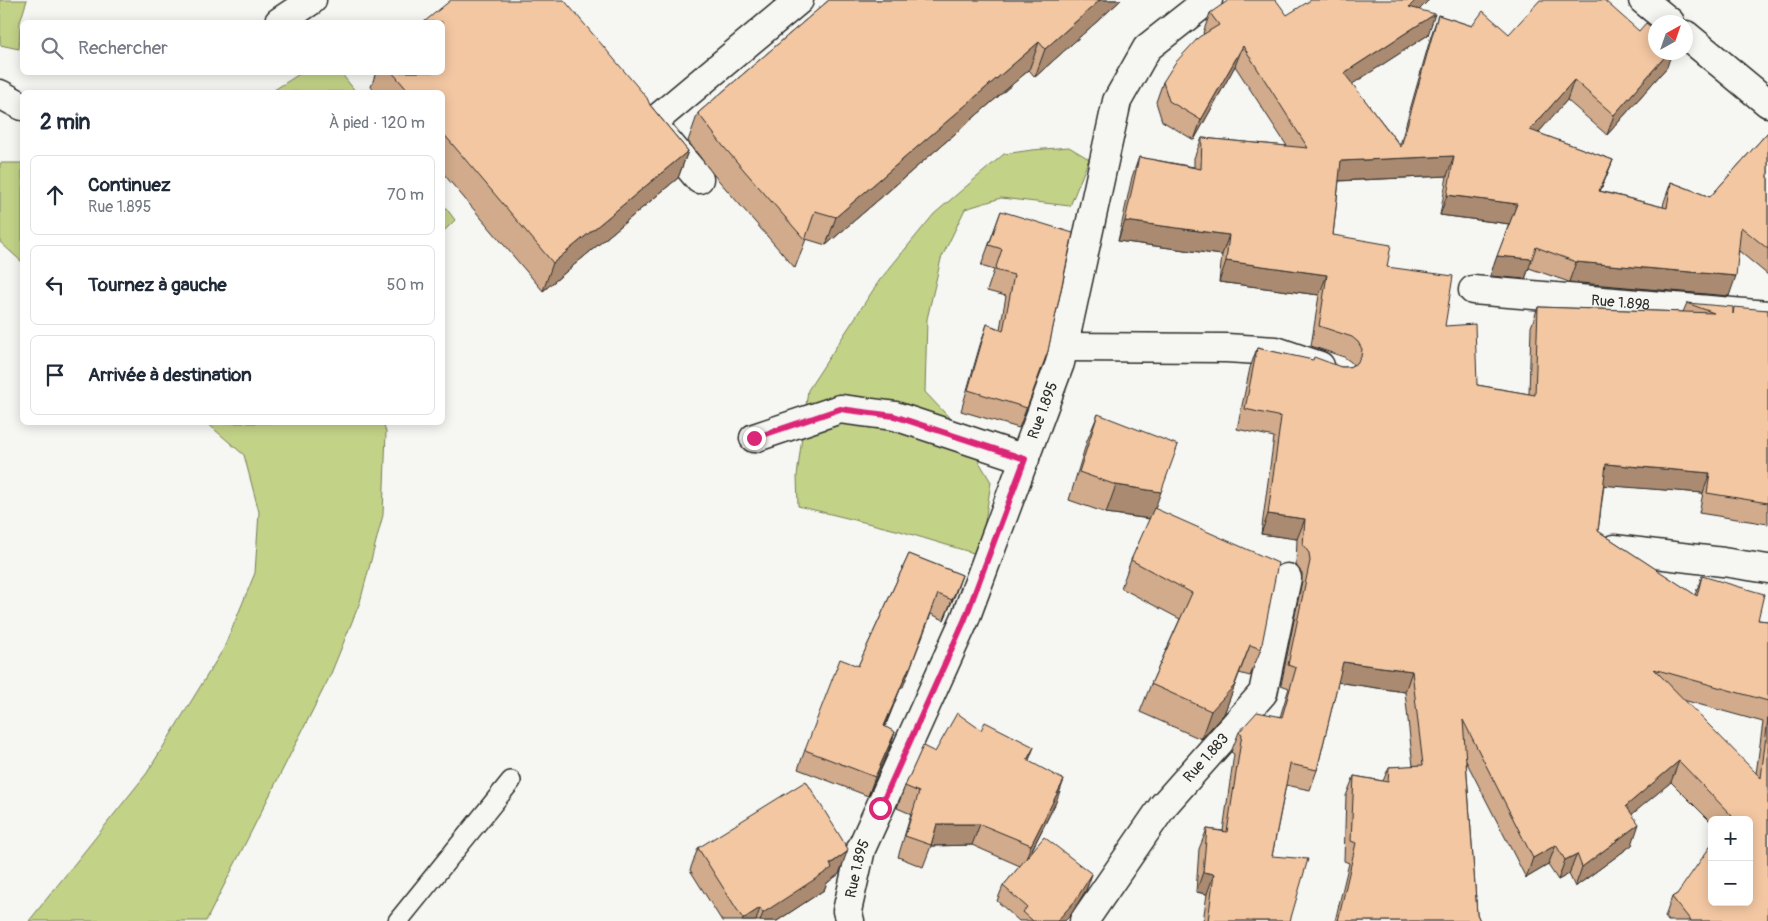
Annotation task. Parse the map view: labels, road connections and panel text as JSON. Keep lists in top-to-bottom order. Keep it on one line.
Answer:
{"streets":{"street":["Rue 1.898","Rue 1.895","Rue 1.883"]},"north":"top right","page":{"search":"Rechercher","heading":["2 min","À pied · 120 m"],"list":[["Continuez","Rue 1.895","70 m"],["Tournez à gauche","50 m"],"Arrivée à destination"],"map_buttons":["+","−"]}}
